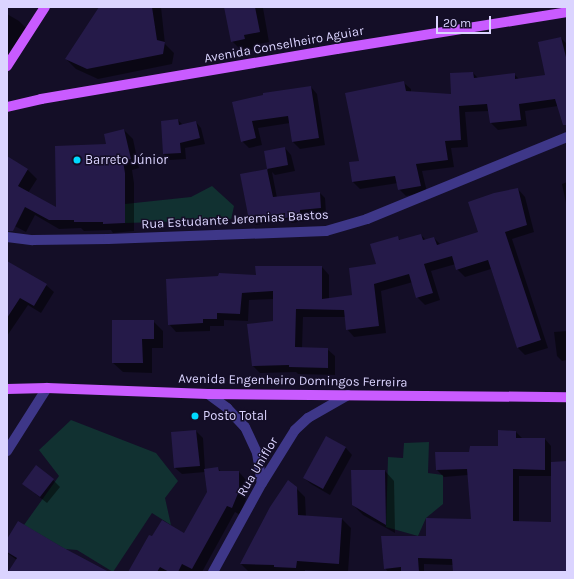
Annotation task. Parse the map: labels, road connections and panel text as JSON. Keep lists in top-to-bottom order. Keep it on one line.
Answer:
{"streets":{"main road":["Avenida Conselheiro Aguiar","Avenida Engenheiro Domingos Ferreira"],"street":["Rua Estudante Jeremias Bastos","Rua Uniflor"]},"crossings":[["Avenida Engenheiro Domingos Ferreira","Rua Uniflor"]],"places":["Barreto Júnior","Posto Total"],"scale_bar":"20 m"}
